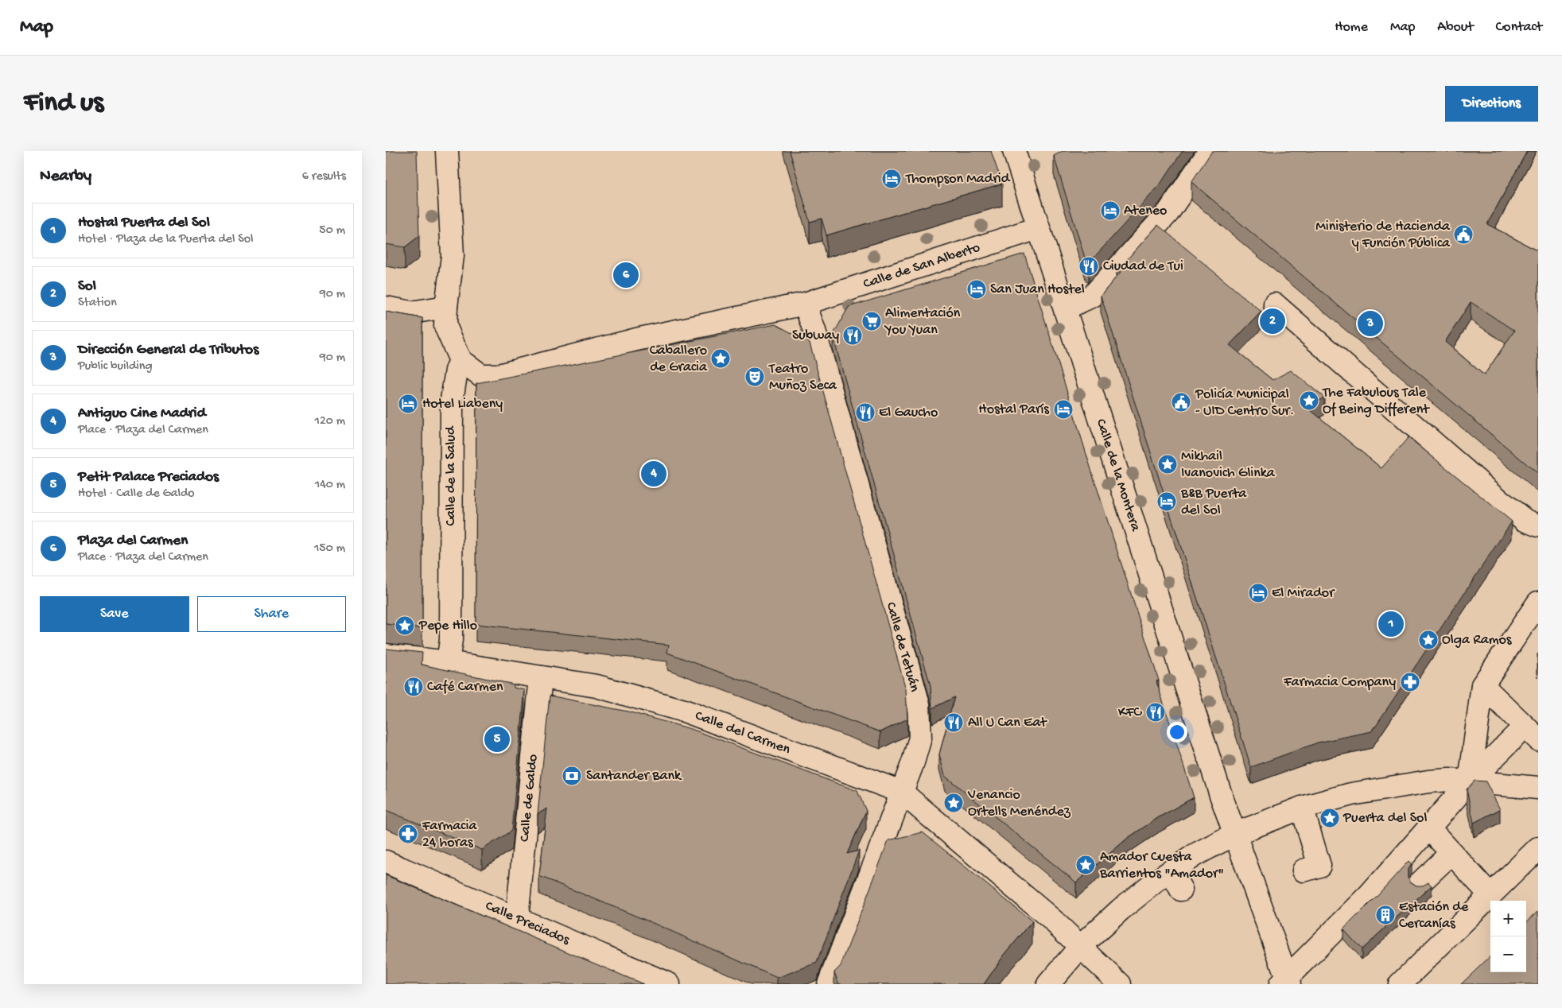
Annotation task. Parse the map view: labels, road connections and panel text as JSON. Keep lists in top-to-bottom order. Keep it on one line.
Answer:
{"streets":{"street":["Calle de San Alberto","Calle de la Montera","Calle de la Salud","Calle de Tetuán","Calle del Carmen","Calle de Galdo","Calle Preciados"]},"crossings":[["Calle de San Alberto","Calle de la Montera"],["Calle de San Alberto","Calle de la Salud"],["Calle de San Alberto","Calle de Tetuán"],["Calle de la Salud","Calle del Carmen"],["Calle de Tetuán","Calle del Carmen"],["Calle del Carmen","Calle de Galdo"],["Calle de Galdo","Calle Preciados"]],"places":{"hotel":["Thompson Madrid","Ateneo","San Juan Hostel","Hotel Liabeny","Hostal París","B&B Puerta del Sol","El Mirador"],"public building":["Ministerio de Hacienda y Función Pública","Policía Municipal - UID Centro Sur."],"restaurant":["Ciudad de Tui","Subway","El Gaucho","Café Carmen","KFC","All U Can Eat"],"supermarket":["Alimentación You Yuan"],"place":["Caballero de Gracia","The Fabulous Tale Of Being Different","Mikhail Ivanovich Glinka","Pepe Hillo","Olga Ramos","Venancio Ortells Menéndez","Puerta del Sol","Amador Cuesta Barrientos \"Amador\""],"theatre":["Teatro Muñoz Seca"],"pharmacy":["Farmacia Company","Farmacia 24 horas"],"bank":["Santander Bank"],"building":["Estación de Cercanías"]},"page":{"header":"Map","nav":["Home","Map","About","Contact"],"buttons":["Directions",["Save","Share"]],"title":"Find us","heading":["Nearby","6 results"],"list":[{"mark":"1","name":"Hostal Puerta del Sol","note":"Hotel · Plaza de la Puerta del Sol","value":"50 m"},{"mark":"2","name":"Sol","note":"Station","value":"90 m"},{"mark":"3","name":"Dirección General de Tributos","note":"Public building","value":"90 m"},{"mark":"4","name":"Antiguo Cine Madrid","note":"Place · Plaza del Carmen","value":"120 m"},{"mark":"5","name":"Petit Palace Preciados","note":"Hotel · Calle de Galdo","value":"140 m"},{"mark":"6","name":"Plaza del Carmen","note":"Place · Plaza del Carmen","value":"150 m"}],"pins":["6","2","3","4","1","5"],"map_buttons":["+","−"]}}
